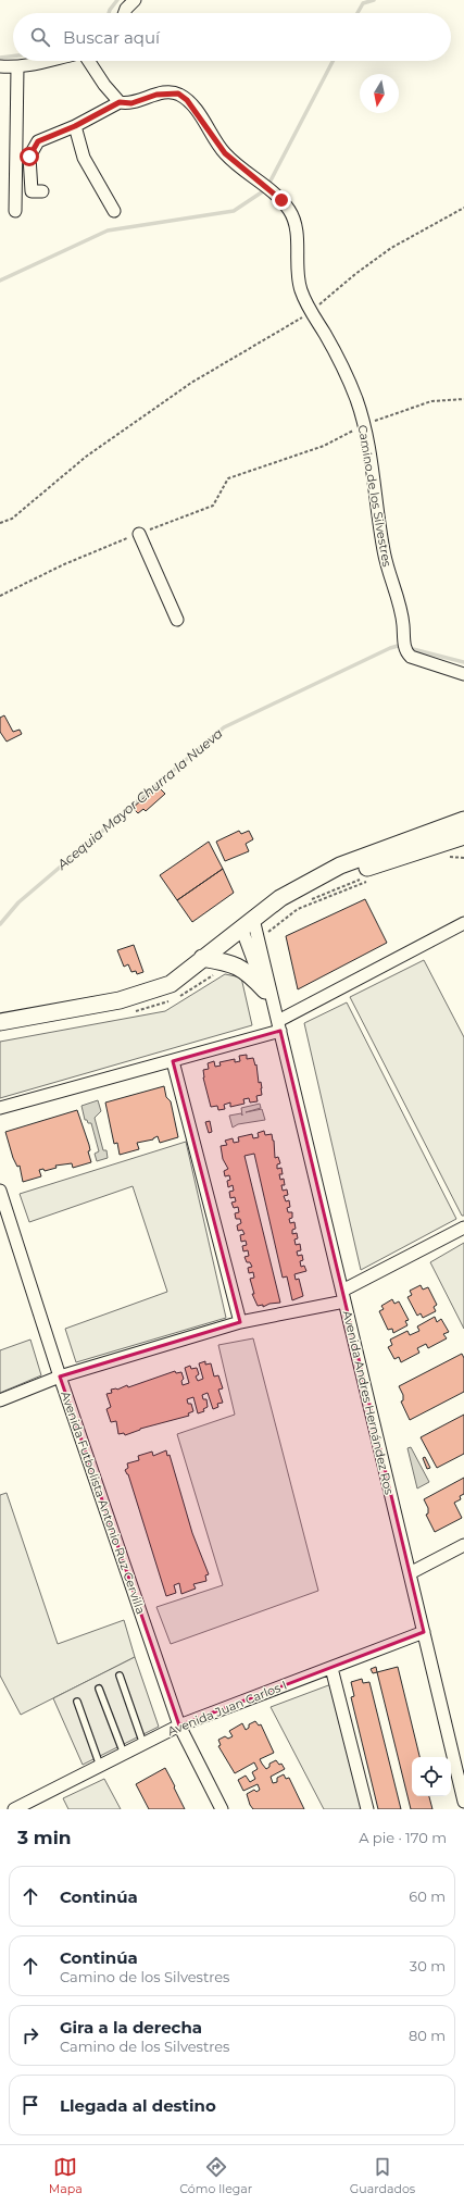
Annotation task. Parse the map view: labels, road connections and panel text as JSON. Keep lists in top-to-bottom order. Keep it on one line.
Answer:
{"streets":{"street":["Camino de los Silvestres","Avenida Andres Hernández Ros","Avenida Futbolista Antonio Ruz Cervilla","Avenida Juan Carlos I"]},"crossings":[["Avenida Andres Hernández Ros","Avenida Juan Carlos I"],["Avenida Futbolista Antonio Ruz Cervilla","Avenida Juan Carlos I"]],"water":["Acequia Mayor Churra la Nueva"],"north":"bottom","page":{"search":"Buscar aquí","heading":["3 min","A pie · 170 m"],"list":[["Continúa","60 m"],["Continúa","Camino de los Silvestres","30 m"],["Gira a la derecha","Camino de los Silvestres","80 m"],"Llegada al destino"],"nav":["Mapa","Cómo llegar","Guardados"]}}
